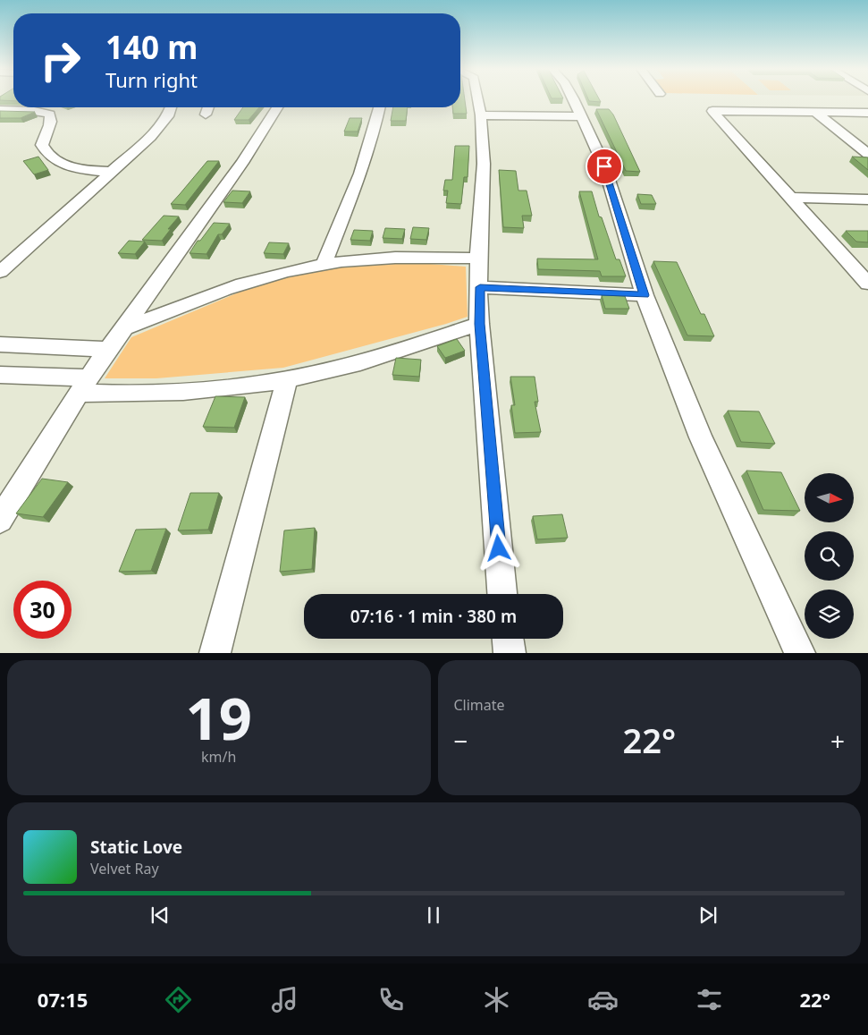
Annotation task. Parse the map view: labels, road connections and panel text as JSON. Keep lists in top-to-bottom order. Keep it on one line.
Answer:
{"north":"right","page":{"turn":["140 m","Turn right"],"limit":"30","trip":"07:16 · 1 min · 380 m","tile":[["19","km/h"],"Climate"],"heat":["−","22°","+"],"song":["Static Love","Velvet Ray"],"tabs":["07:15","22°"]}}
